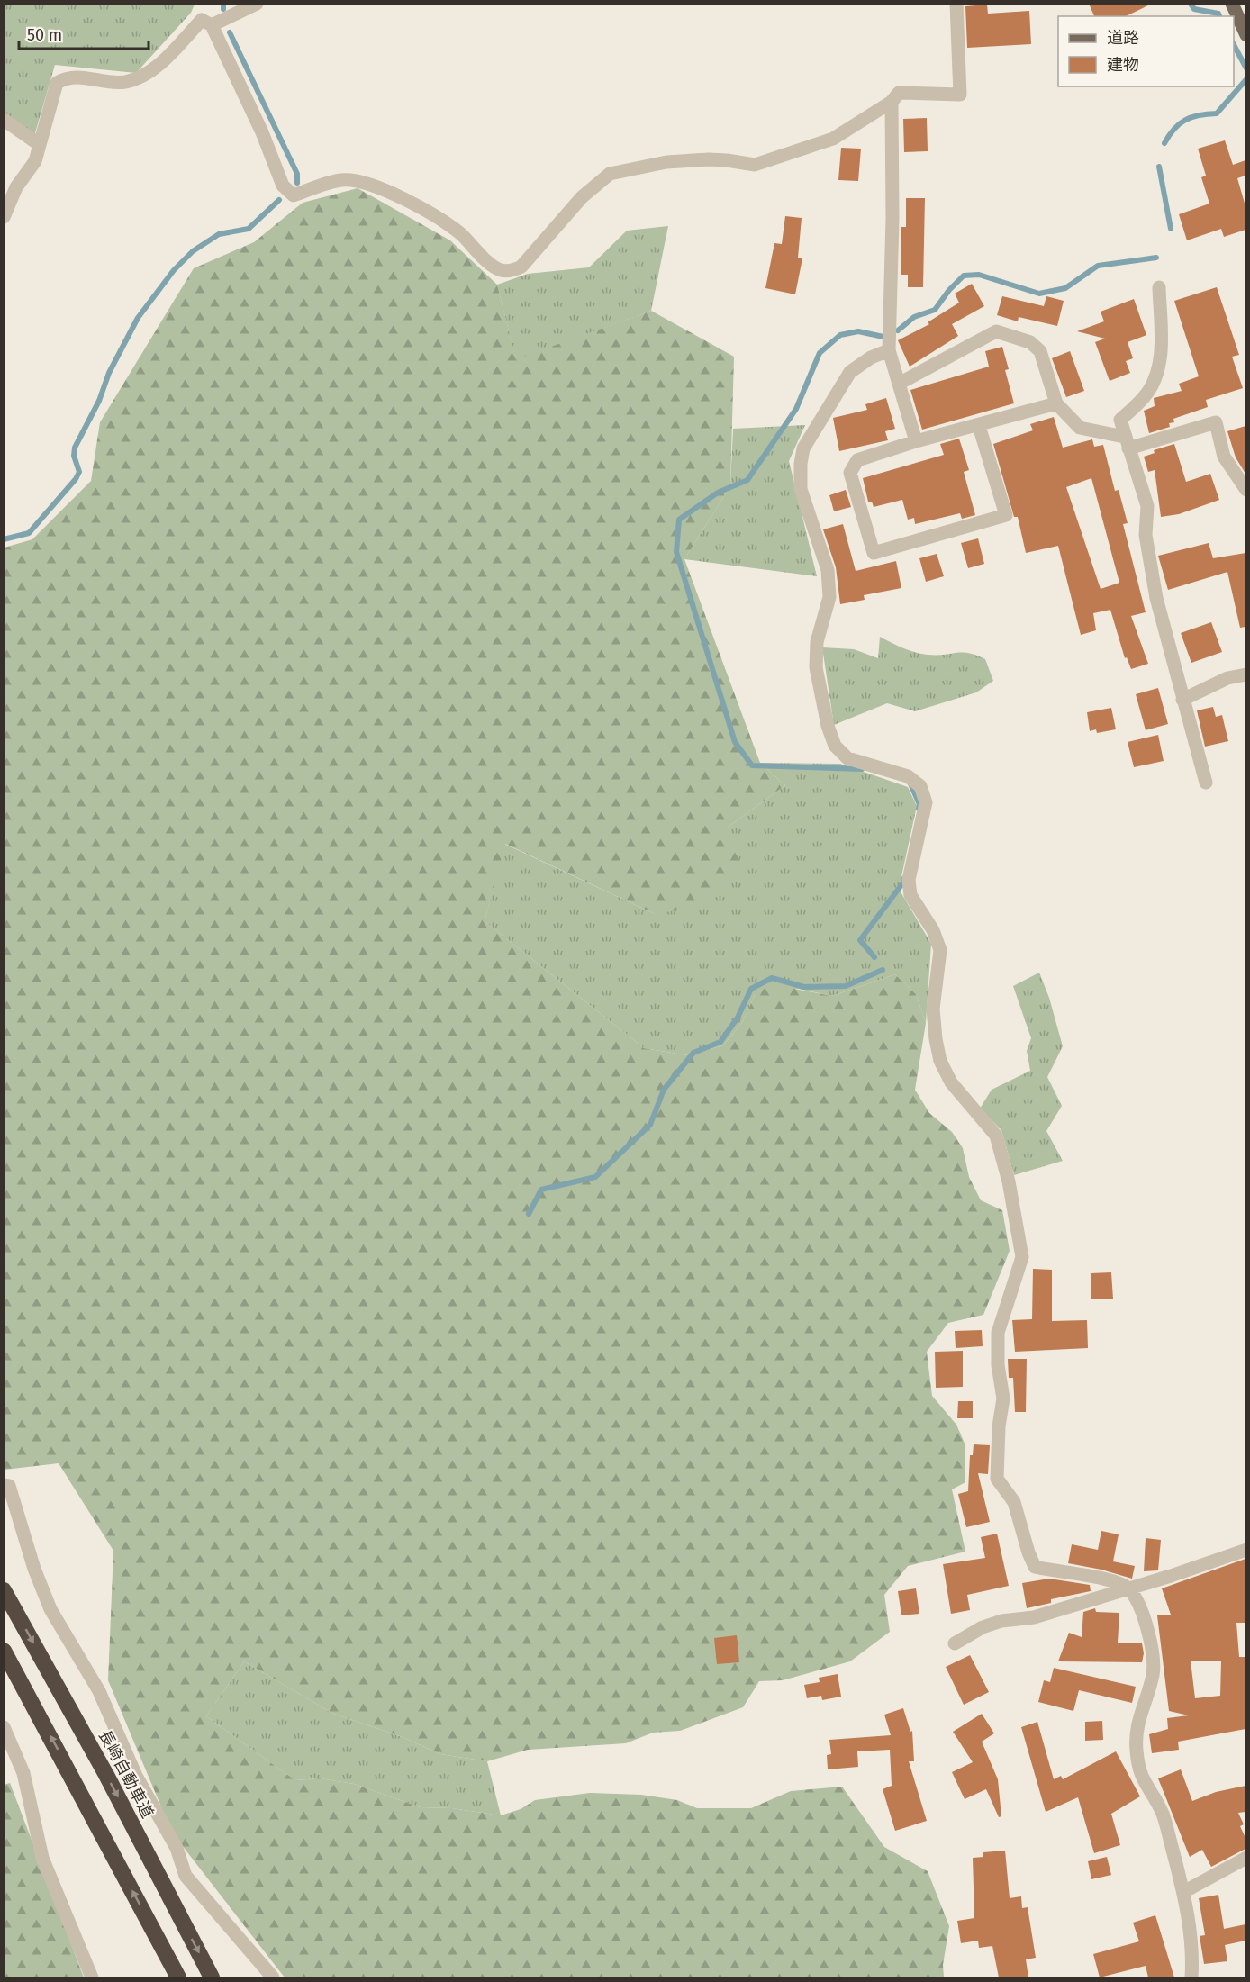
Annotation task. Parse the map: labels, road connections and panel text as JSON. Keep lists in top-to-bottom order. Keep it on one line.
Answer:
{"streets":{"highway":["長崎自動車道"]},"legend":["道路","建物"],"scale_bar":"50 m"}
